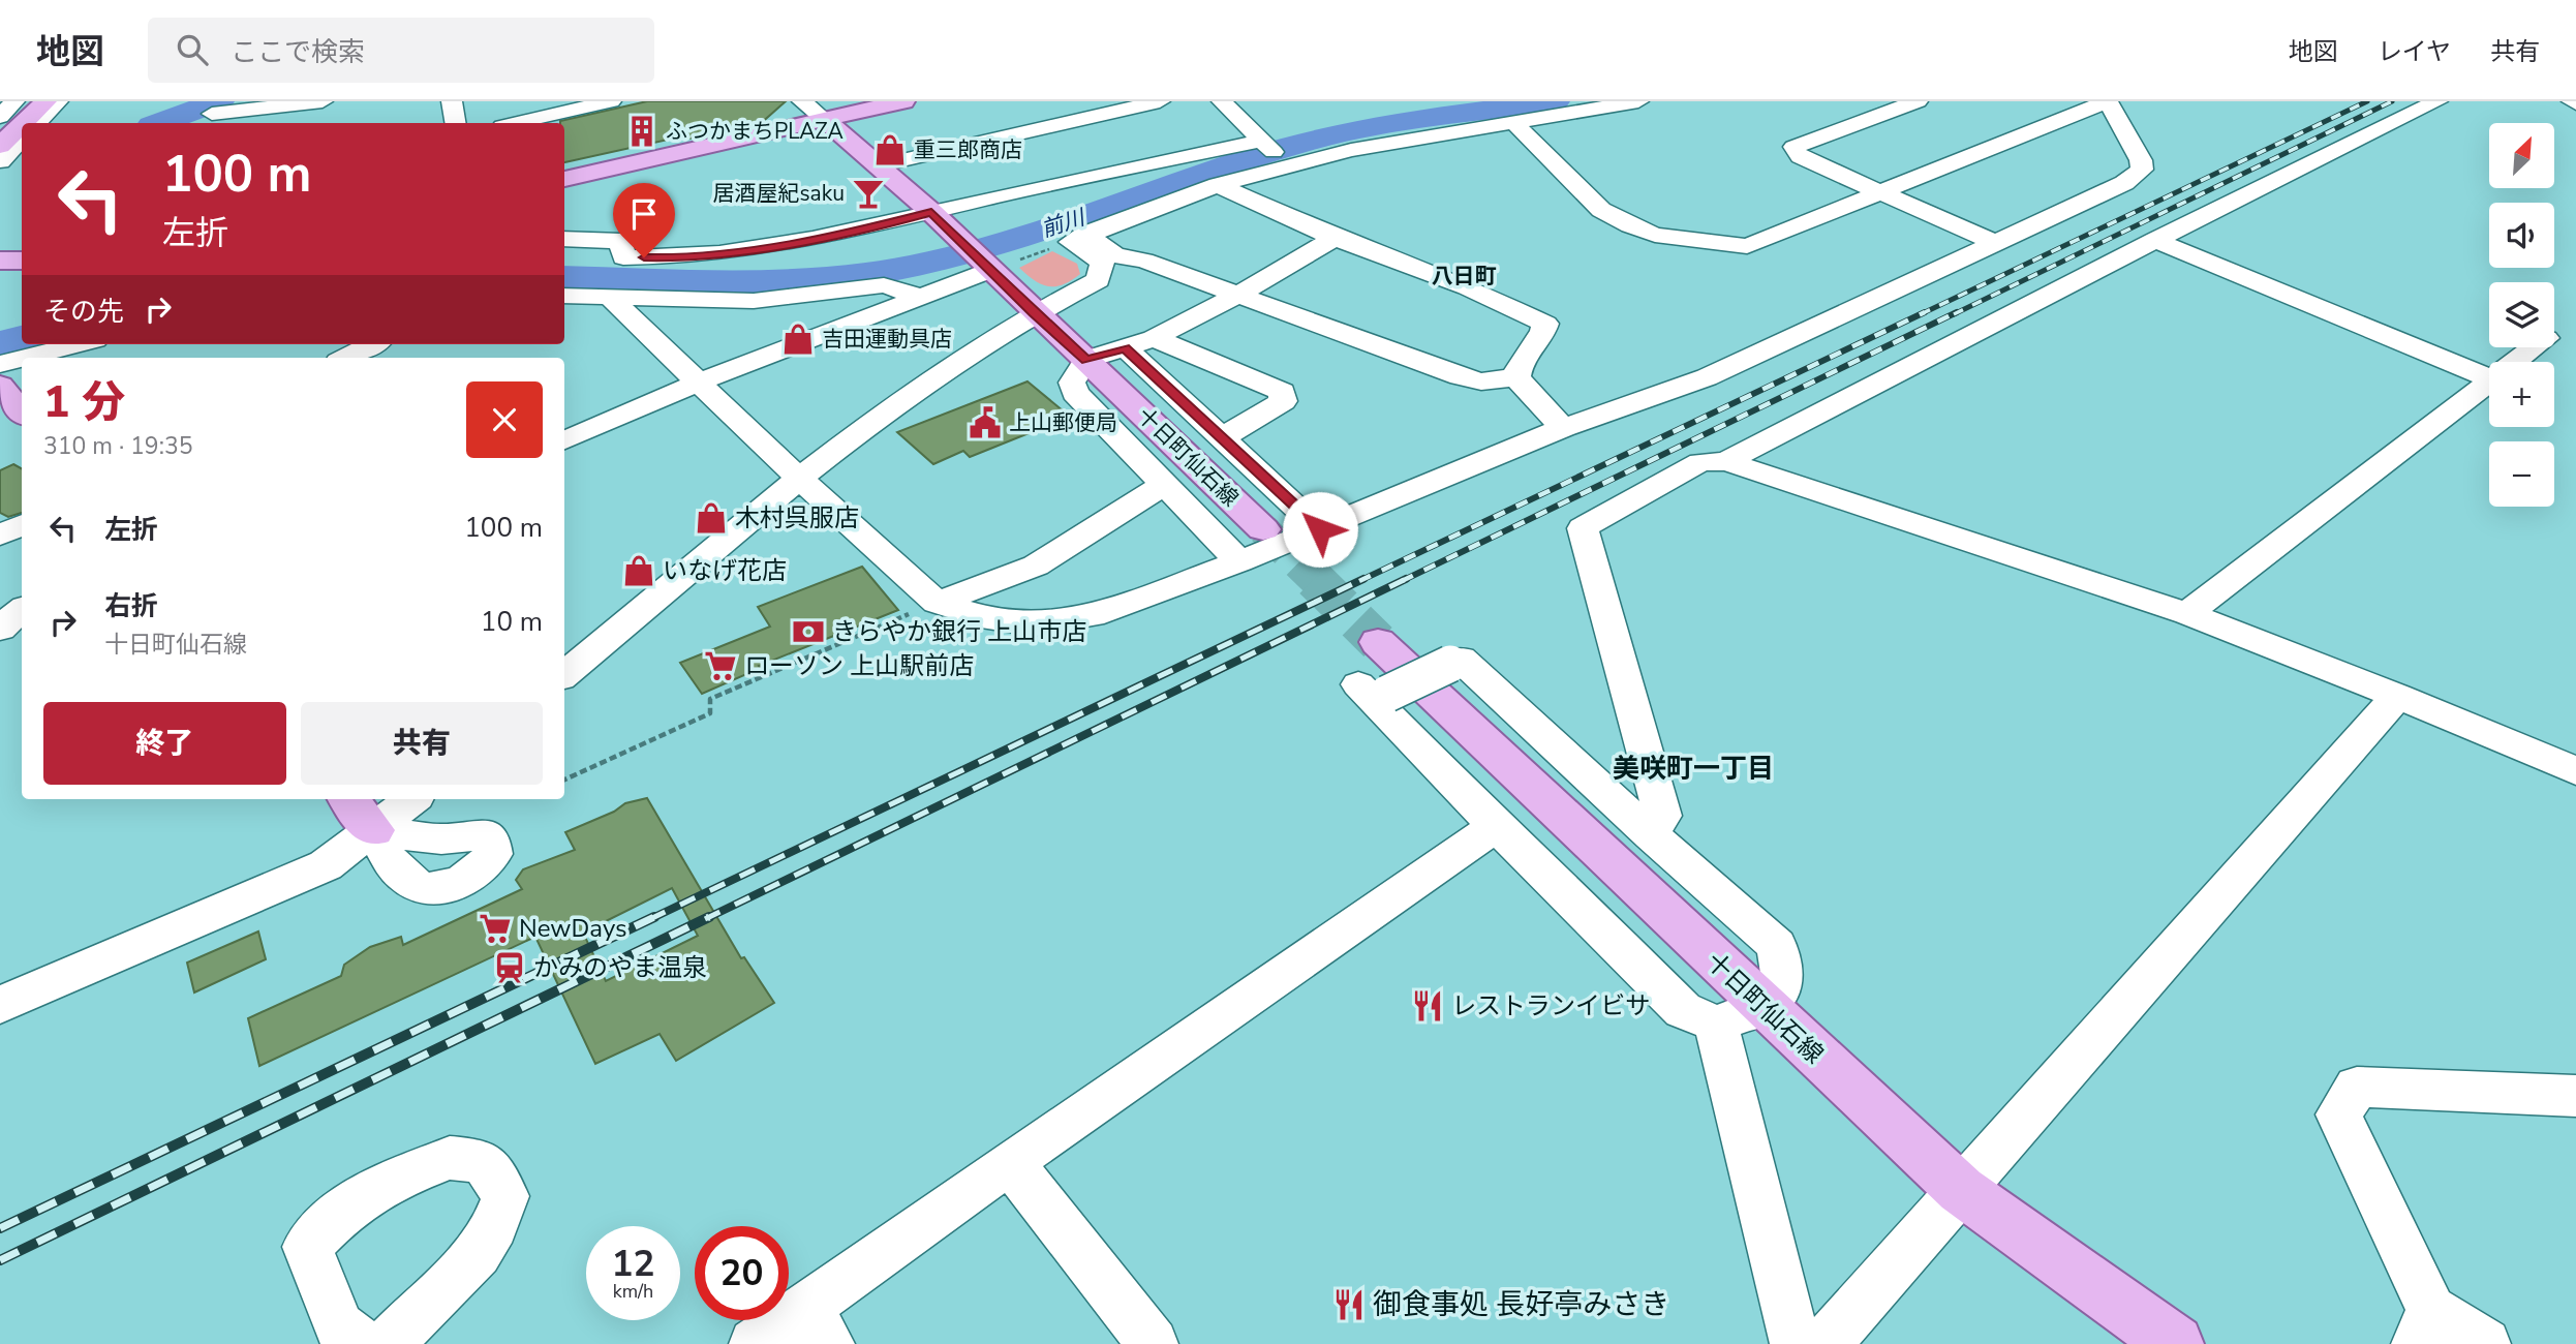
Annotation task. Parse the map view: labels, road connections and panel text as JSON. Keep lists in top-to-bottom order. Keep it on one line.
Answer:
{"streets":{"main road":["十日町仙石線"]},"districts":["八日町","美咲町一丁目"],"water":["前川"],"places":{"building":["ふつかまちPLAZA"],"shop":["重三郎商店","吉田運動具店","木村呉服店","いなげ花店"],"bar":["居酒屋紀saku"],"public building":["上山郵便局"],"bank":["きらやか銀行 上山市店"],"supermarket":["ローソン 上山駅前店","NewDays"],"station":["かみのやま温泉"],"restaurant":["レストランイビサ","御食事処 長好亭みさき"]},"north":"top right","page":{"header":"地図","search":"ここで検索","nav":["地図","レイヤ","共有"],"map_buttons":["+","−"],"turn":["100 m","左折"],"then":"その先","heading":["1 分","310 m · 19:35"],"list":[{"name":"左折","value":"100 m"},{"name":"右折","note":"十日町仙石線","value":"10 m"}],"buttons":["終了","共有"],"speed":"12 km/h","limit":"20"}}
